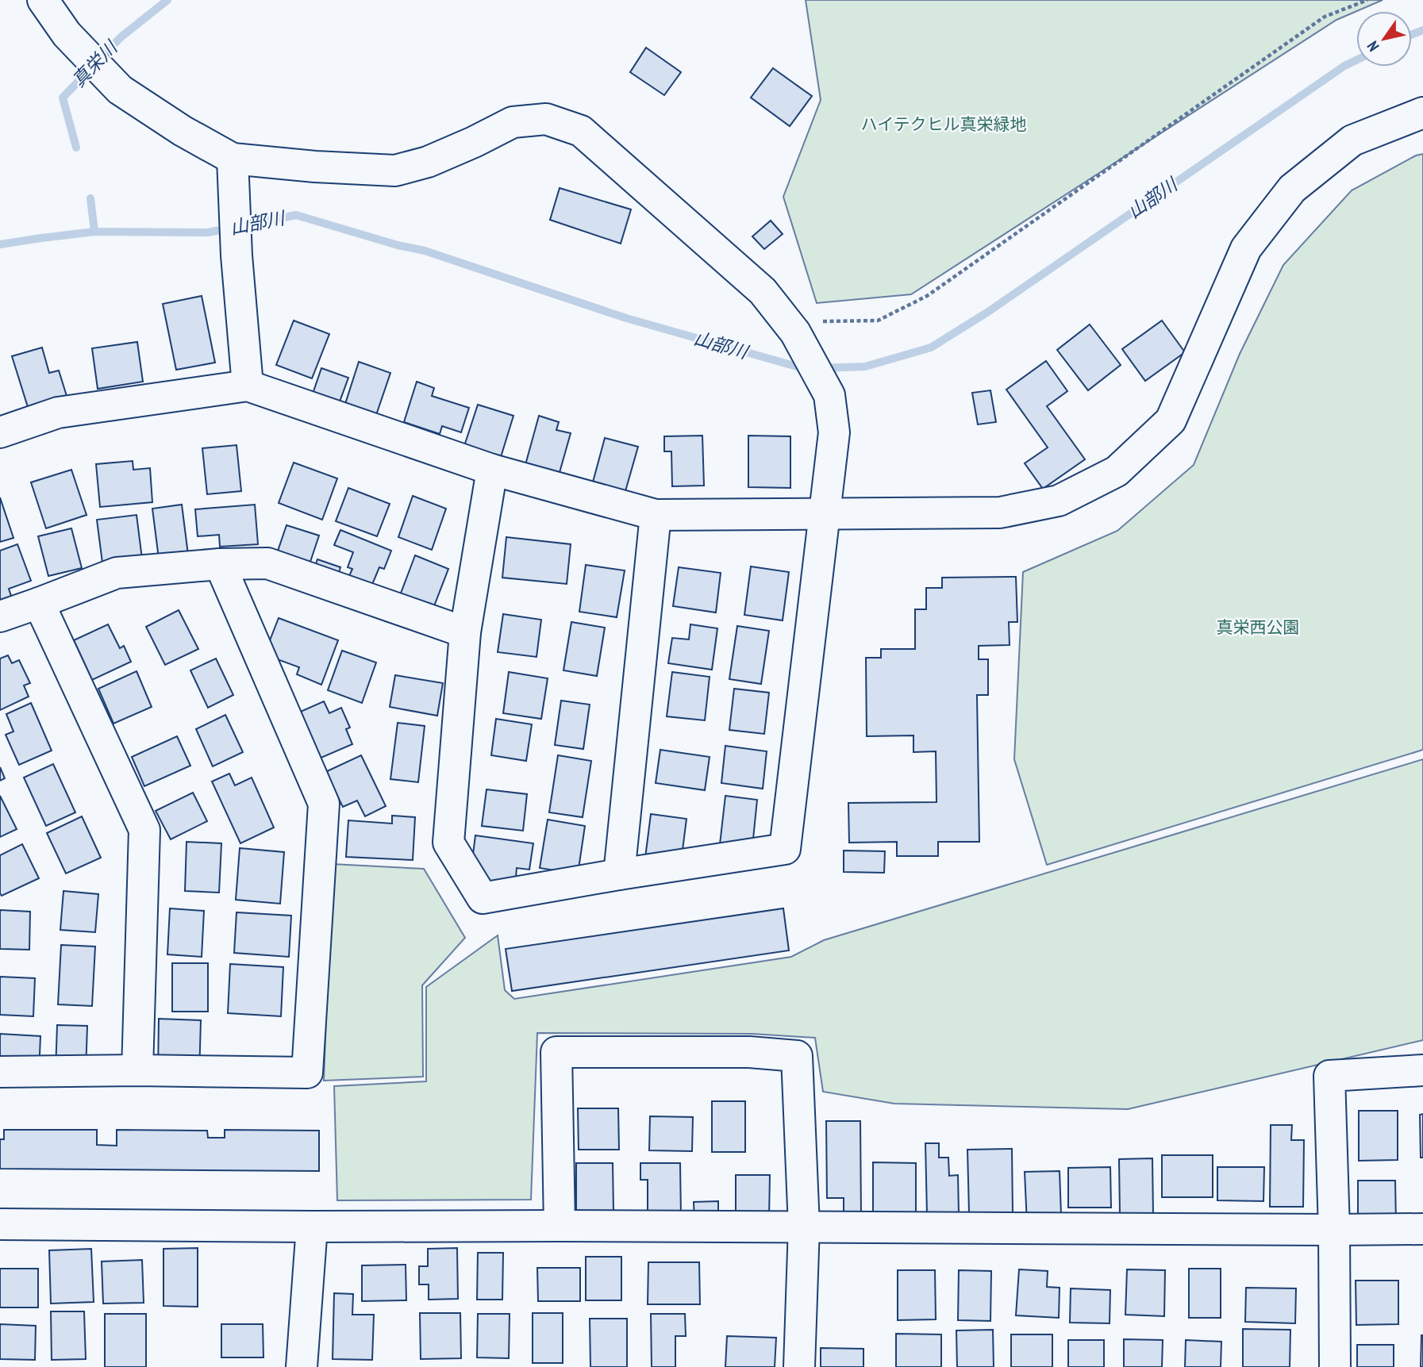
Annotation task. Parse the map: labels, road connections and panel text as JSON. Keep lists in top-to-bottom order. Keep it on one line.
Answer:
{"water":["真栄川","山部川"],"parks":["ハイテクヒル真栄緑地","真栄西公園"],"north":"bottom left"}
